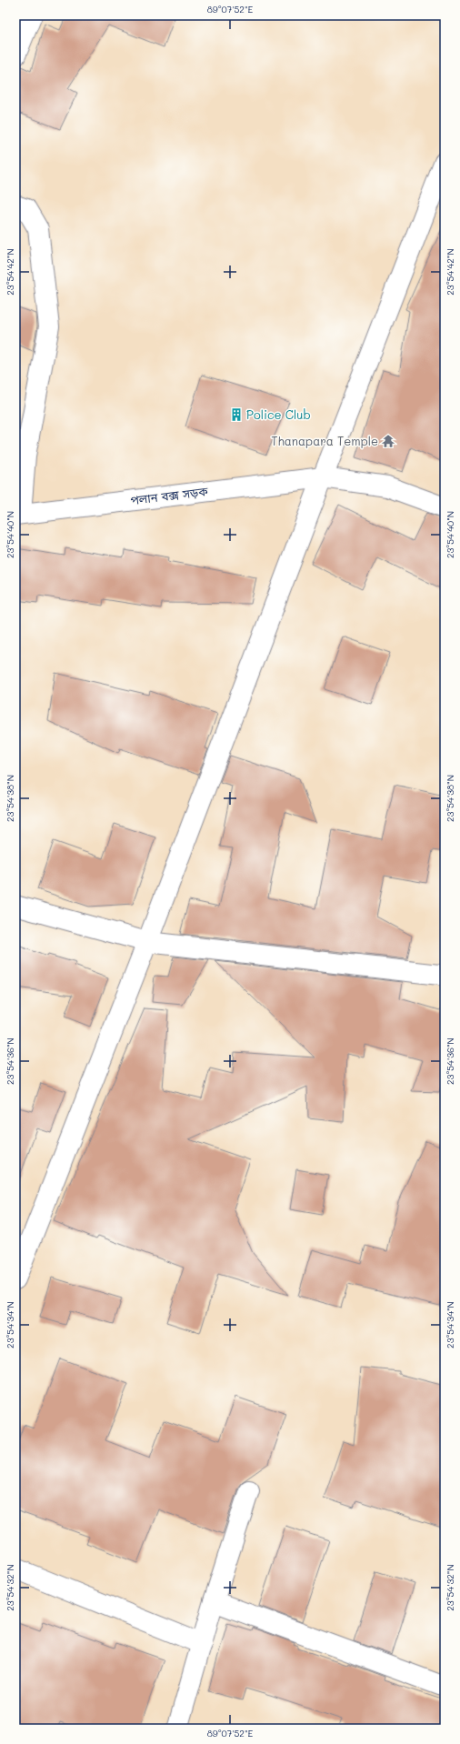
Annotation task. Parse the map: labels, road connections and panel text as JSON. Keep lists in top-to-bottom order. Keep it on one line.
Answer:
{"streets":{"street":["পলান বক্স সড়ক"]},"places":{"building":["Police Club"],"temple":["Thanapara Temple"]},"coordinates":["89°07'52\"E","23°54'42\"N","23°54'40\"N","23°54'38\"N","23°54'36\"N","23°54'34\"N","23°54'32\"N"]}
